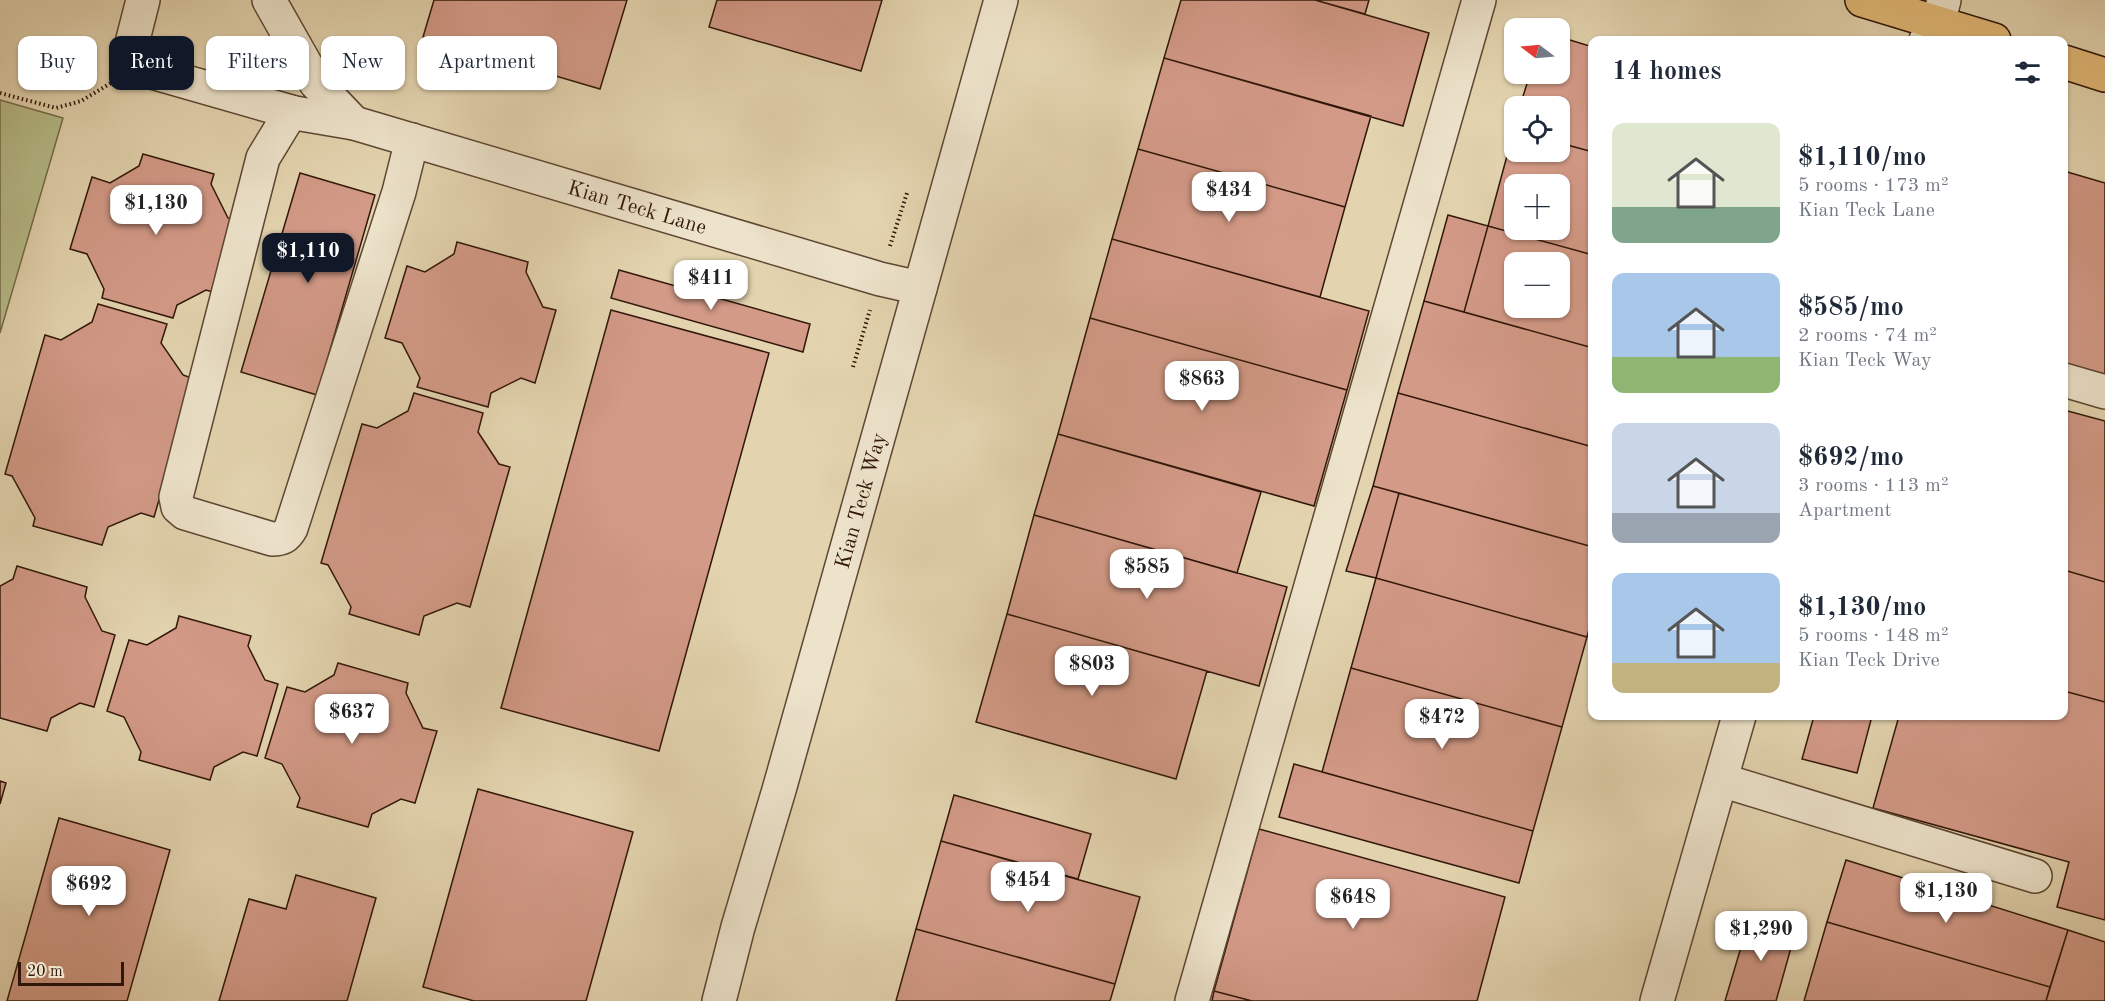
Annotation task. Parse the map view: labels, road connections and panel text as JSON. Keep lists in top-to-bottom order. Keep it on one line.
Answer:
{"streets":{"street":["Kian Teck Lane","Kian Teck Way"]},"crossings":[["Kian Teck Lane","Kian Teck Way"]],"scale_bar":"20 m","north":"left","page":{"map_buttons":["+","−"],"chip":["Buy","Rent","Filters","New","Apartment"],"heading":"14 homes","list":[{"name":"$1,110/mo","note":"5 rooms · 173 m² · Kian Teck Lane"},{"name":"$585/mo","note":"2 rooms · 74 m² · Kian Teck Way"},{"name":"$692/mo","note":"3 rooms · 113 m² · Apartment"},{"name":"$1,130/mo","note":"5 rooms · 148 m² · Kian Teck Drive"}],"price":["$434","$1,130","$1,110","$411","$863","$585","$803","$637","$472","$454","$692","$1,130","$648","$1,290"],"scale":"20 m"}}
